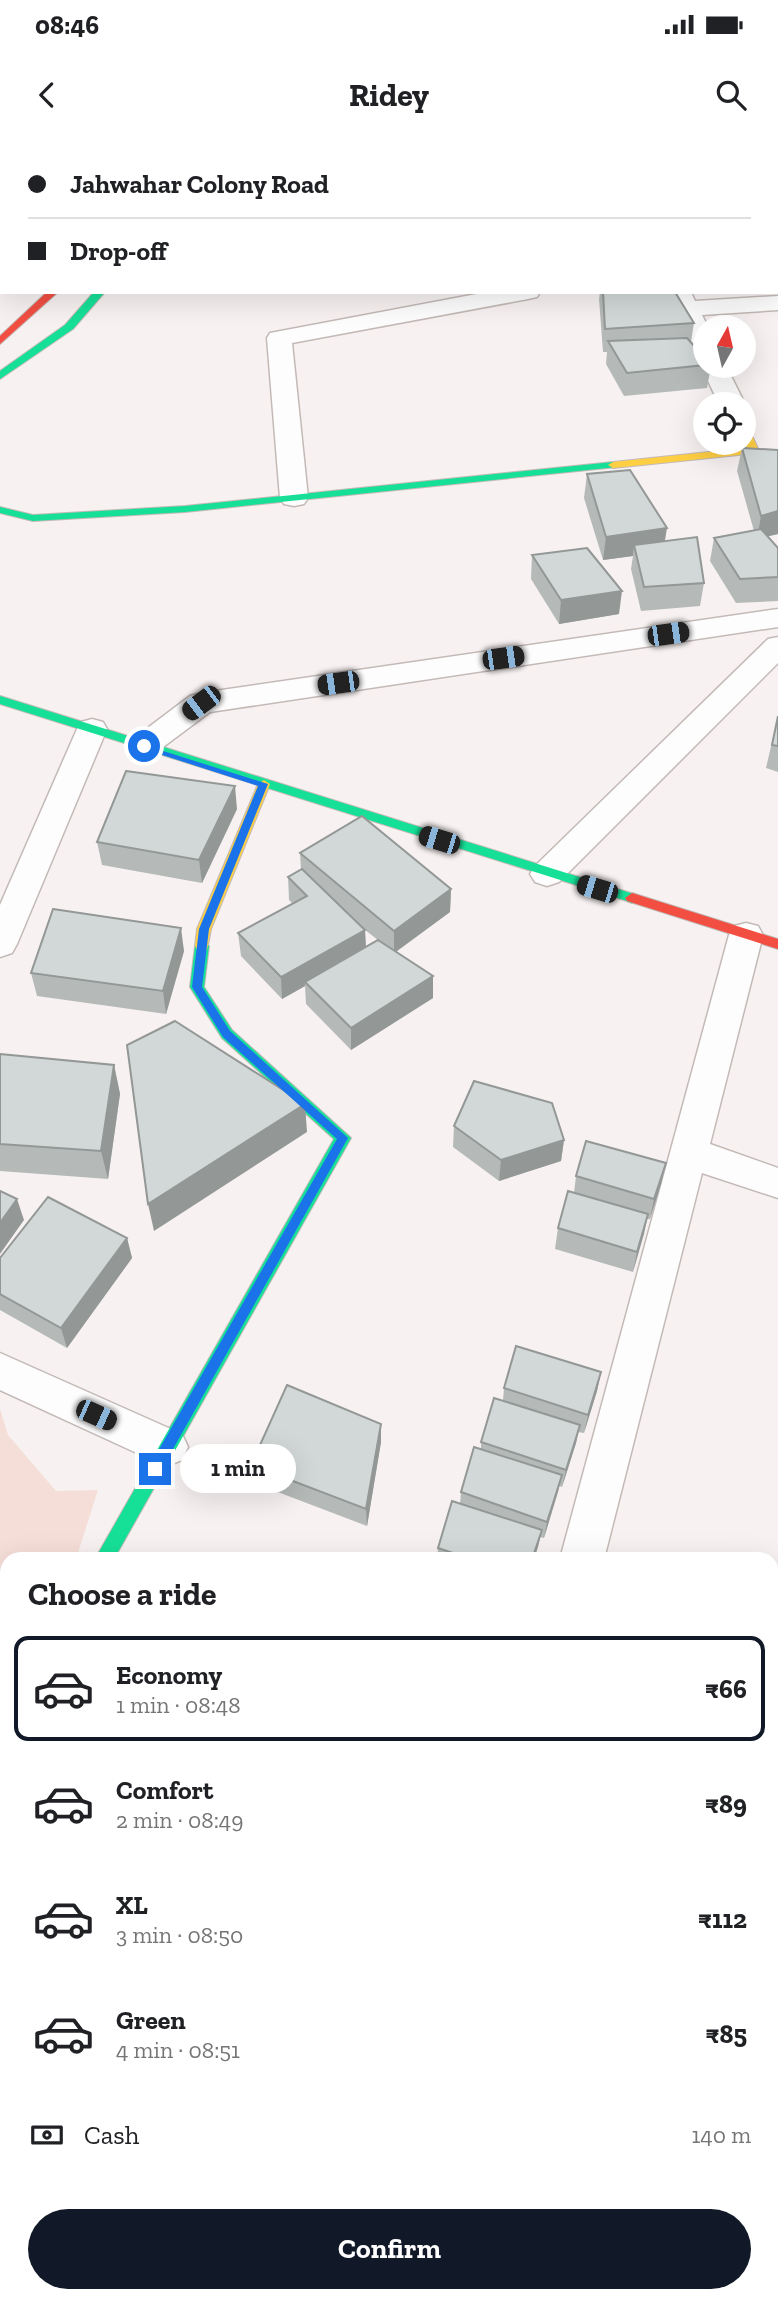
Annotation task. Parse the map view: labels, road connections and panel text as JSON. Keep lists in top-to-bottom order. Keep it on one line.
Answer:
{"north":"top","page":{"status":"08:46","header":"Ridey","banner":["Jahwahar Colony Road","Drop-off"],"bubble":"1 min","heading":"Choose a ride","list":[{"name":"Economy","note":"1 min · 08:48","value":"₹66"},{"name":"Comfort","note":"2 min · 08:49","value":"₹89"},{"name":"XL","note":"3 min · 08:50","value":"₹112"},{"name":"Green","note":"4 min · 08:51","value":"₹85"}],"pay":["Cash","140 m"],"buttons":"Confirm"}}
